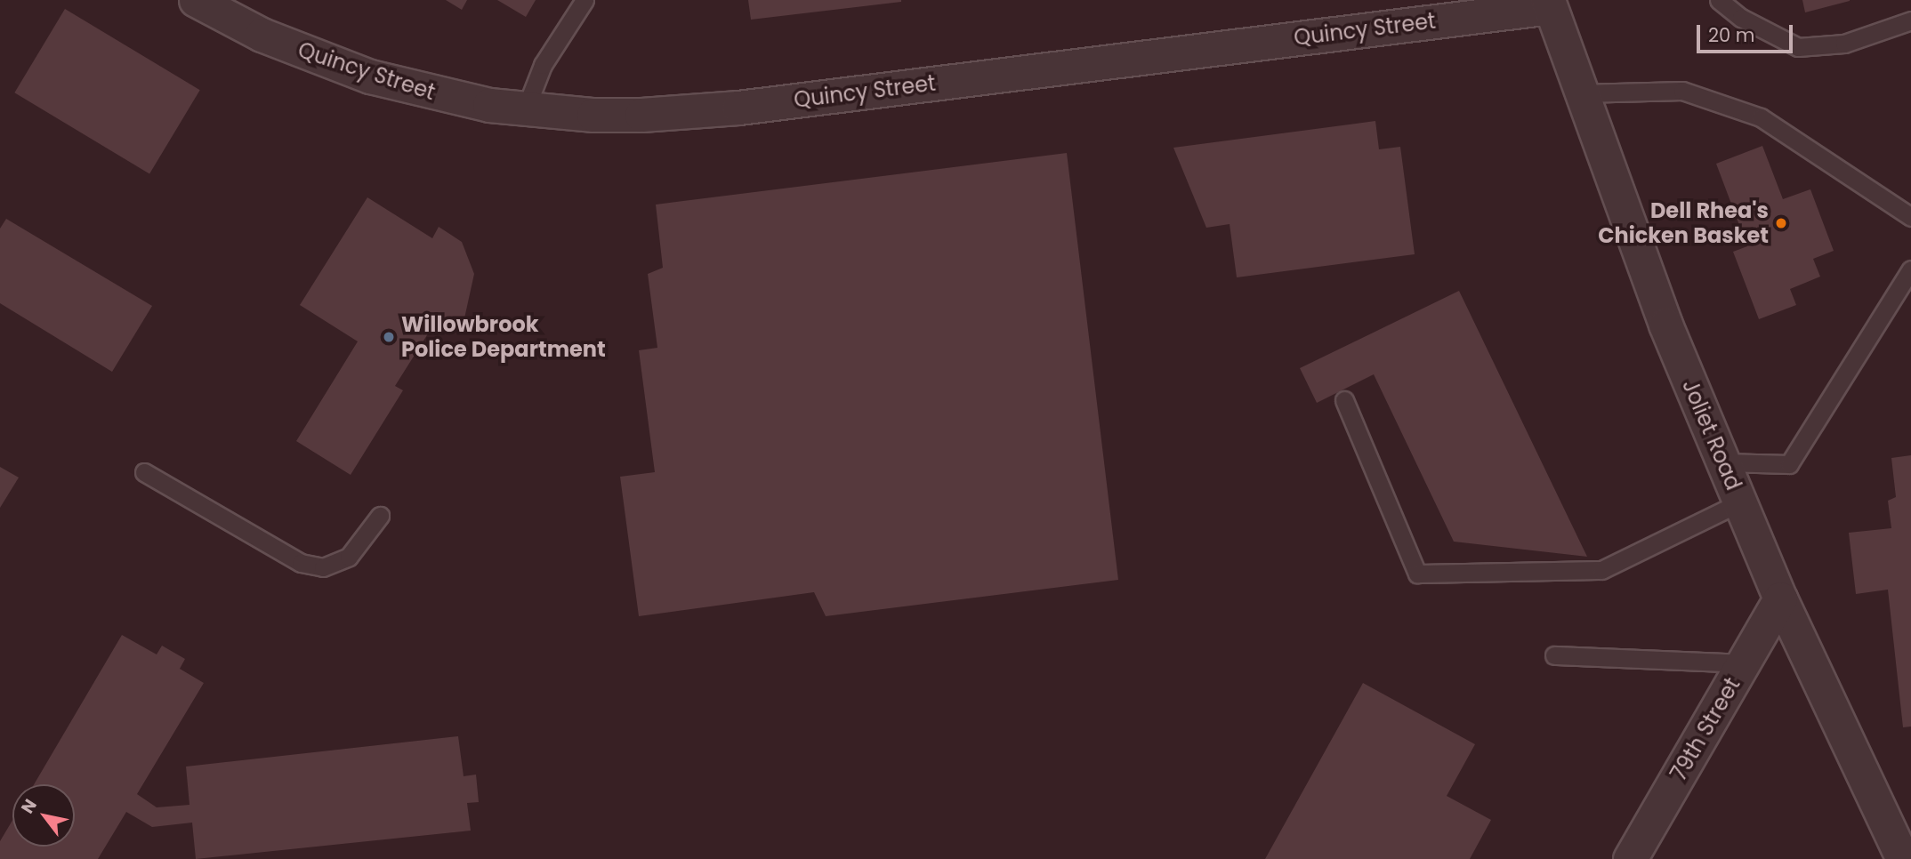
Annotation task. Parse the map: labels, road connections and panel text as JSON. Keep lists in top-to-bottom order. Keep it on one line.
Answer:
{"streets":{"street":["Quincy Street","Joliet Road","79th Street"]},"crossings":[["Quincy Street","Joliet Road"],["Joliet Road","79th Street"]],"places":["Dell Rhea's Chicken Basket","Willowbrook Police Department"],"scale_bar":"20 m","north":"top left"}
